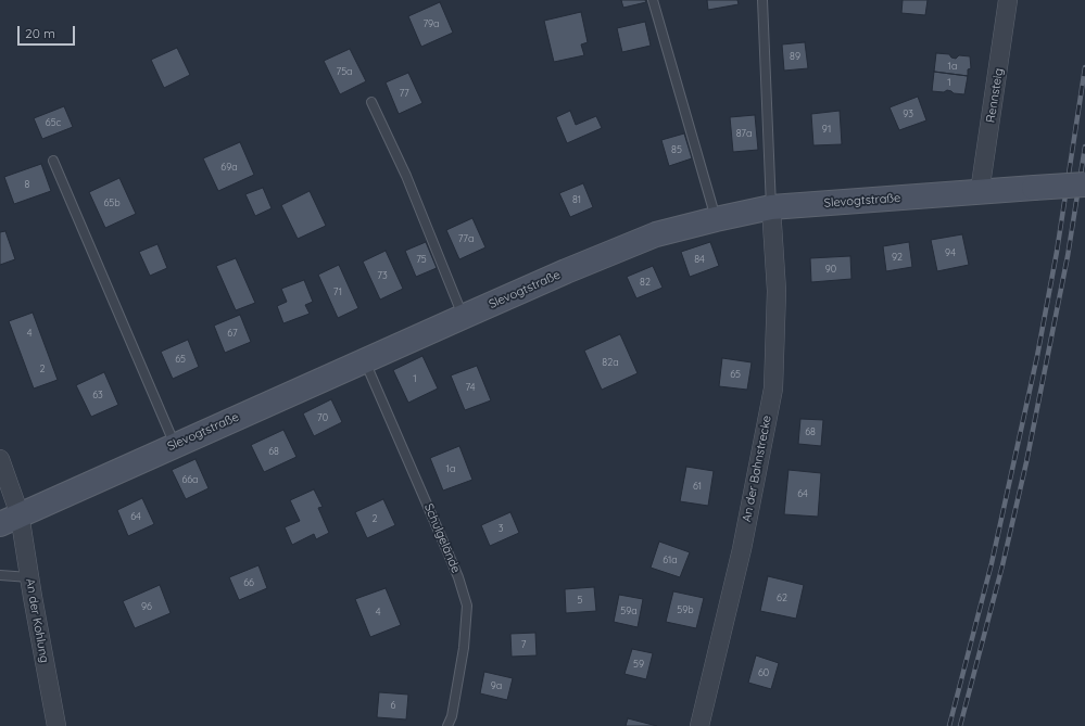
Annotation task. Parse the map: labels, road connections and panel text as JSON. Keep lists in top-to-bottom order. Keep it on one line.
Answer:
{"streets":{"street":["Rennsteig","Slevogtstraße","An der Bahnstrecke","An der Kohlung"],"lane":["Schulgelände"]},"crossings":[["Rennsteig","Slevogtstraße"],["Slevogtstraße","An der Bahnstrecke"],["Slevogtstraße","Schulgelände"],["Slevogtstraße","An der Kohlung"]],"house_numbers":["79a","89","1a","75a","1","77","93","65c","91","87a","85","69a","8","81","65b","77a","94","92","75","84","90","73","82","71","4","67","65","82a","2","65","1","74","63","70","68","68","1a","66a","61","64","64","2","3","61a","66","62","5","96","59b","59a","4","7","59","60","9a","6"],"scale_bar":"20 m"}
